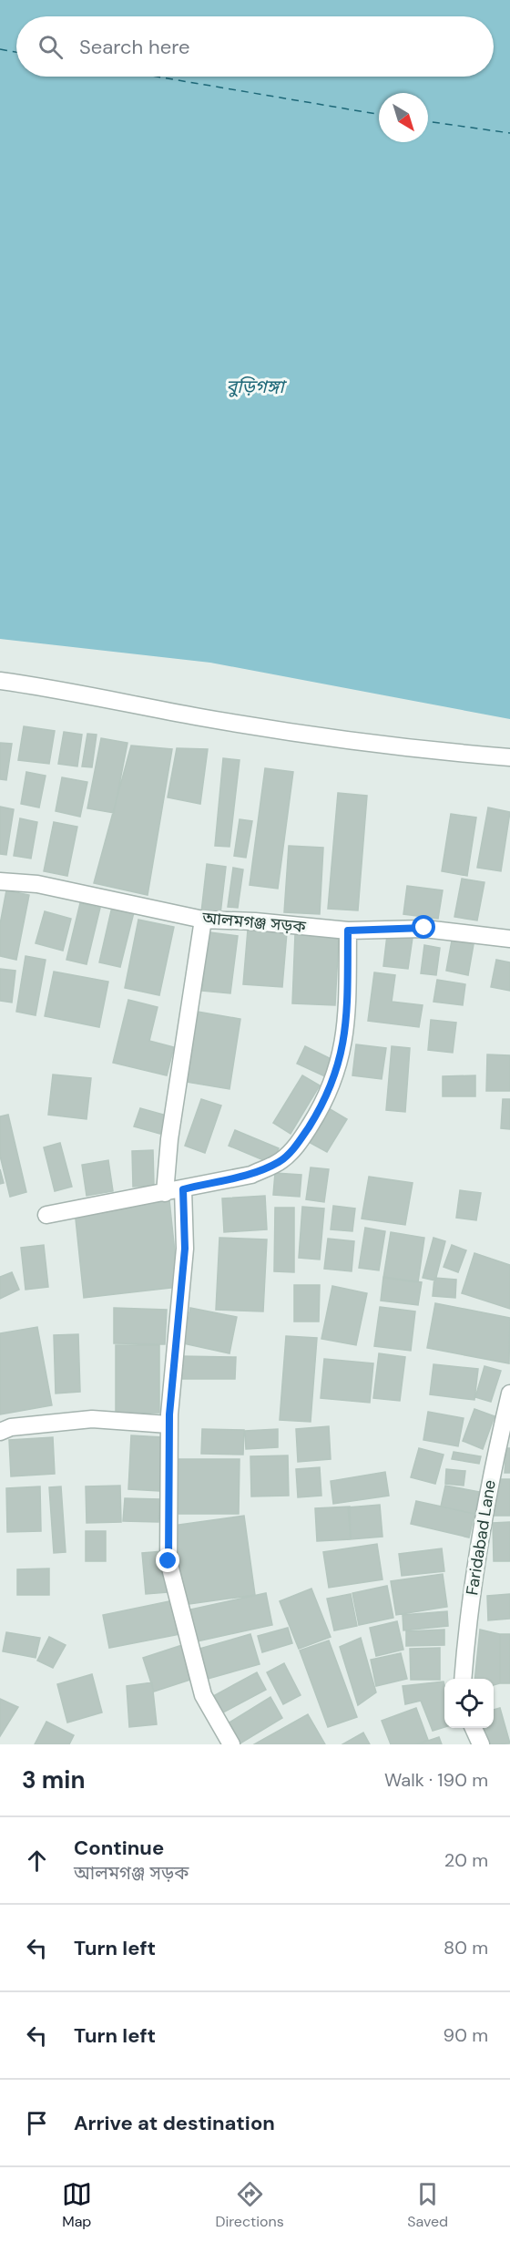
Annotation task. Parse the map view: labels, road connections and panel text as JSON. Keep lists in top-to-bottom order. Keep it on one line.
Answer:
{"streets":{"street":["আলমগঞ্জ সড়ক","Faridabad Lane"]},"water":["বুড়িগঙ্গা"],"north":"bottom right","page":{"search":"Search here","heading":["3 min","Walk · 190 m"],"list":[["Continue","আলমগঞ্জ সড়ক","20 m"],["Turn left","80 m"],["Turn left","90 m"],"Arrive at destination"],"nav":["Map","Directions","Saved"]}}
